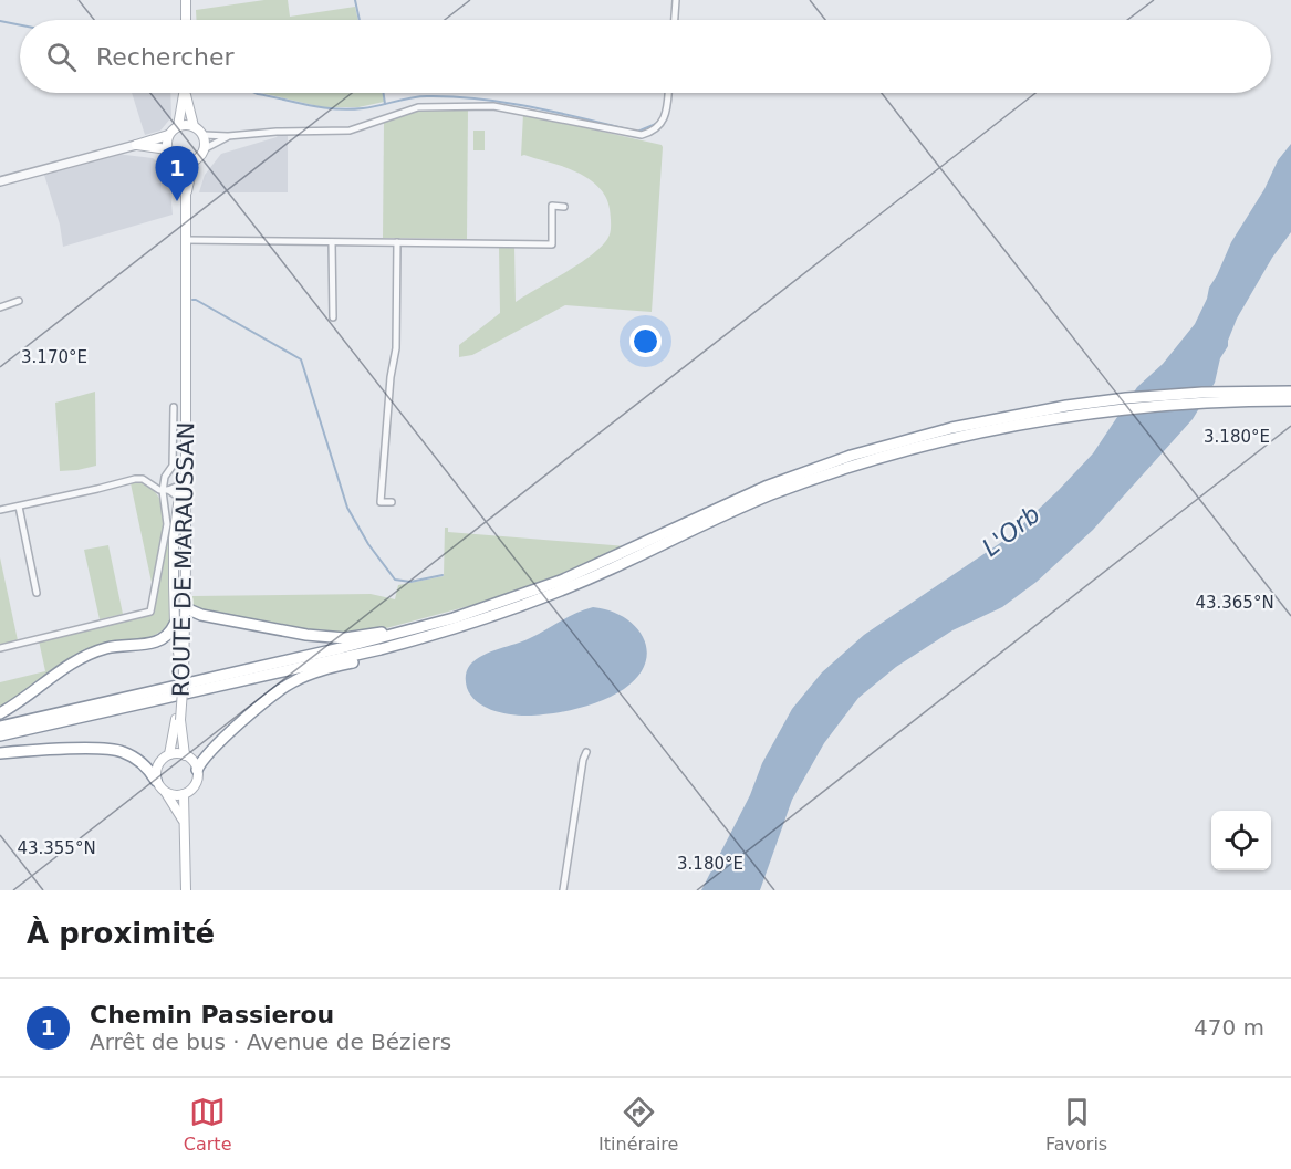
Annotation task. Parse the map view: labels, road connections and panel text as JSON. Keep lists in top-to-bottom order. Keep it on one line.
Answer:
{"streets":{"main road":["ROUTE DE MARAUSSAN"]},"water":["L'Orb"],"page":{"search":"Rechercher","pins":"1","heading":"À proximité","list":[{"mark":"1","name":"Chemin Passierou","note":"Arrêt de bus · Avenue de Béziers","value":"470 m"}],"nav":["Carte","Itinéraire","Favoris"]},"coordinates":["3.170°E","3.180°E","43.365°N","43.355°N"]}
